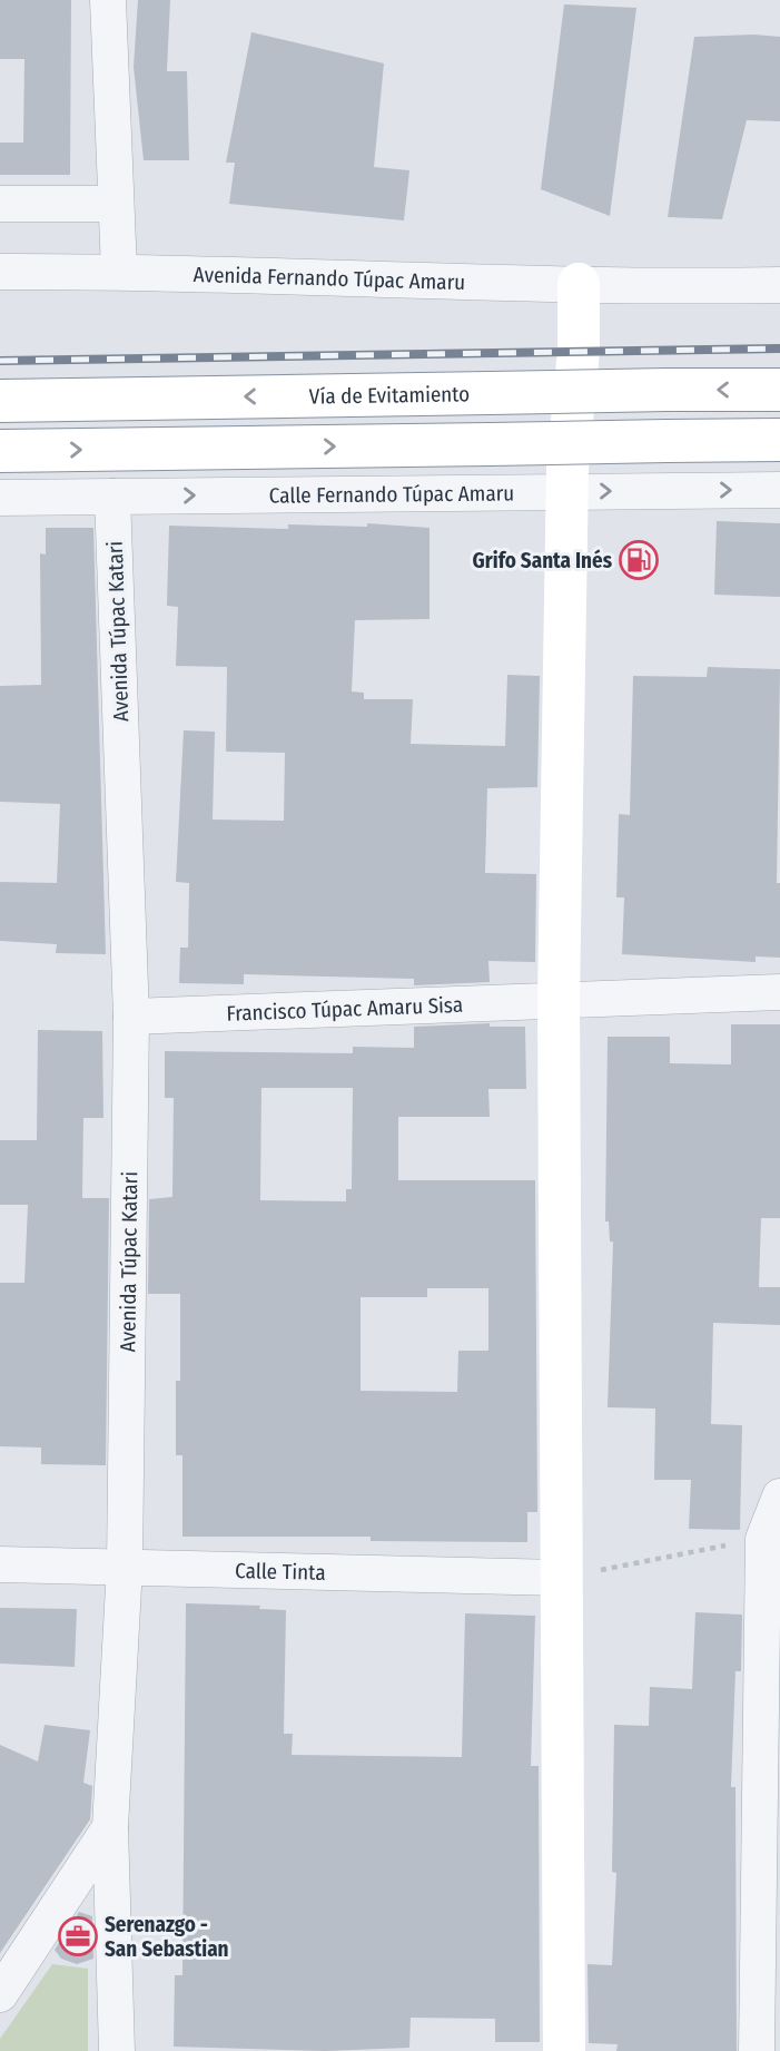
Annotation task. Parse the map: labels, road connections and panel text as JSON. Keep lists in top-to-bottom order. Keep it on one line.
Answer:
{"streets":{"main road":["Vía de Evitamiento"],"street":["Avenida Fernando Túpac Amaru","Calle Fernando Túpac Amaru","Avenida Túpac Katari","Francisco Túpac Amaru Sisa","Calle Tinta"]},"crossings":[["Calle Fernando Túpac Amaru","Avenida Túpac Katari"],["Avenida Túpac Katari","Francisco Túpac Amaru Sisa"],["Avenida Túpac Katari","Calle Tinta"]],"one_way":["Calle Fernando Túpac Amaru"],"places":{"fuel station":["Grifo Santa Inés"],"office":["Serenazgo - San Sebastian"]}}
